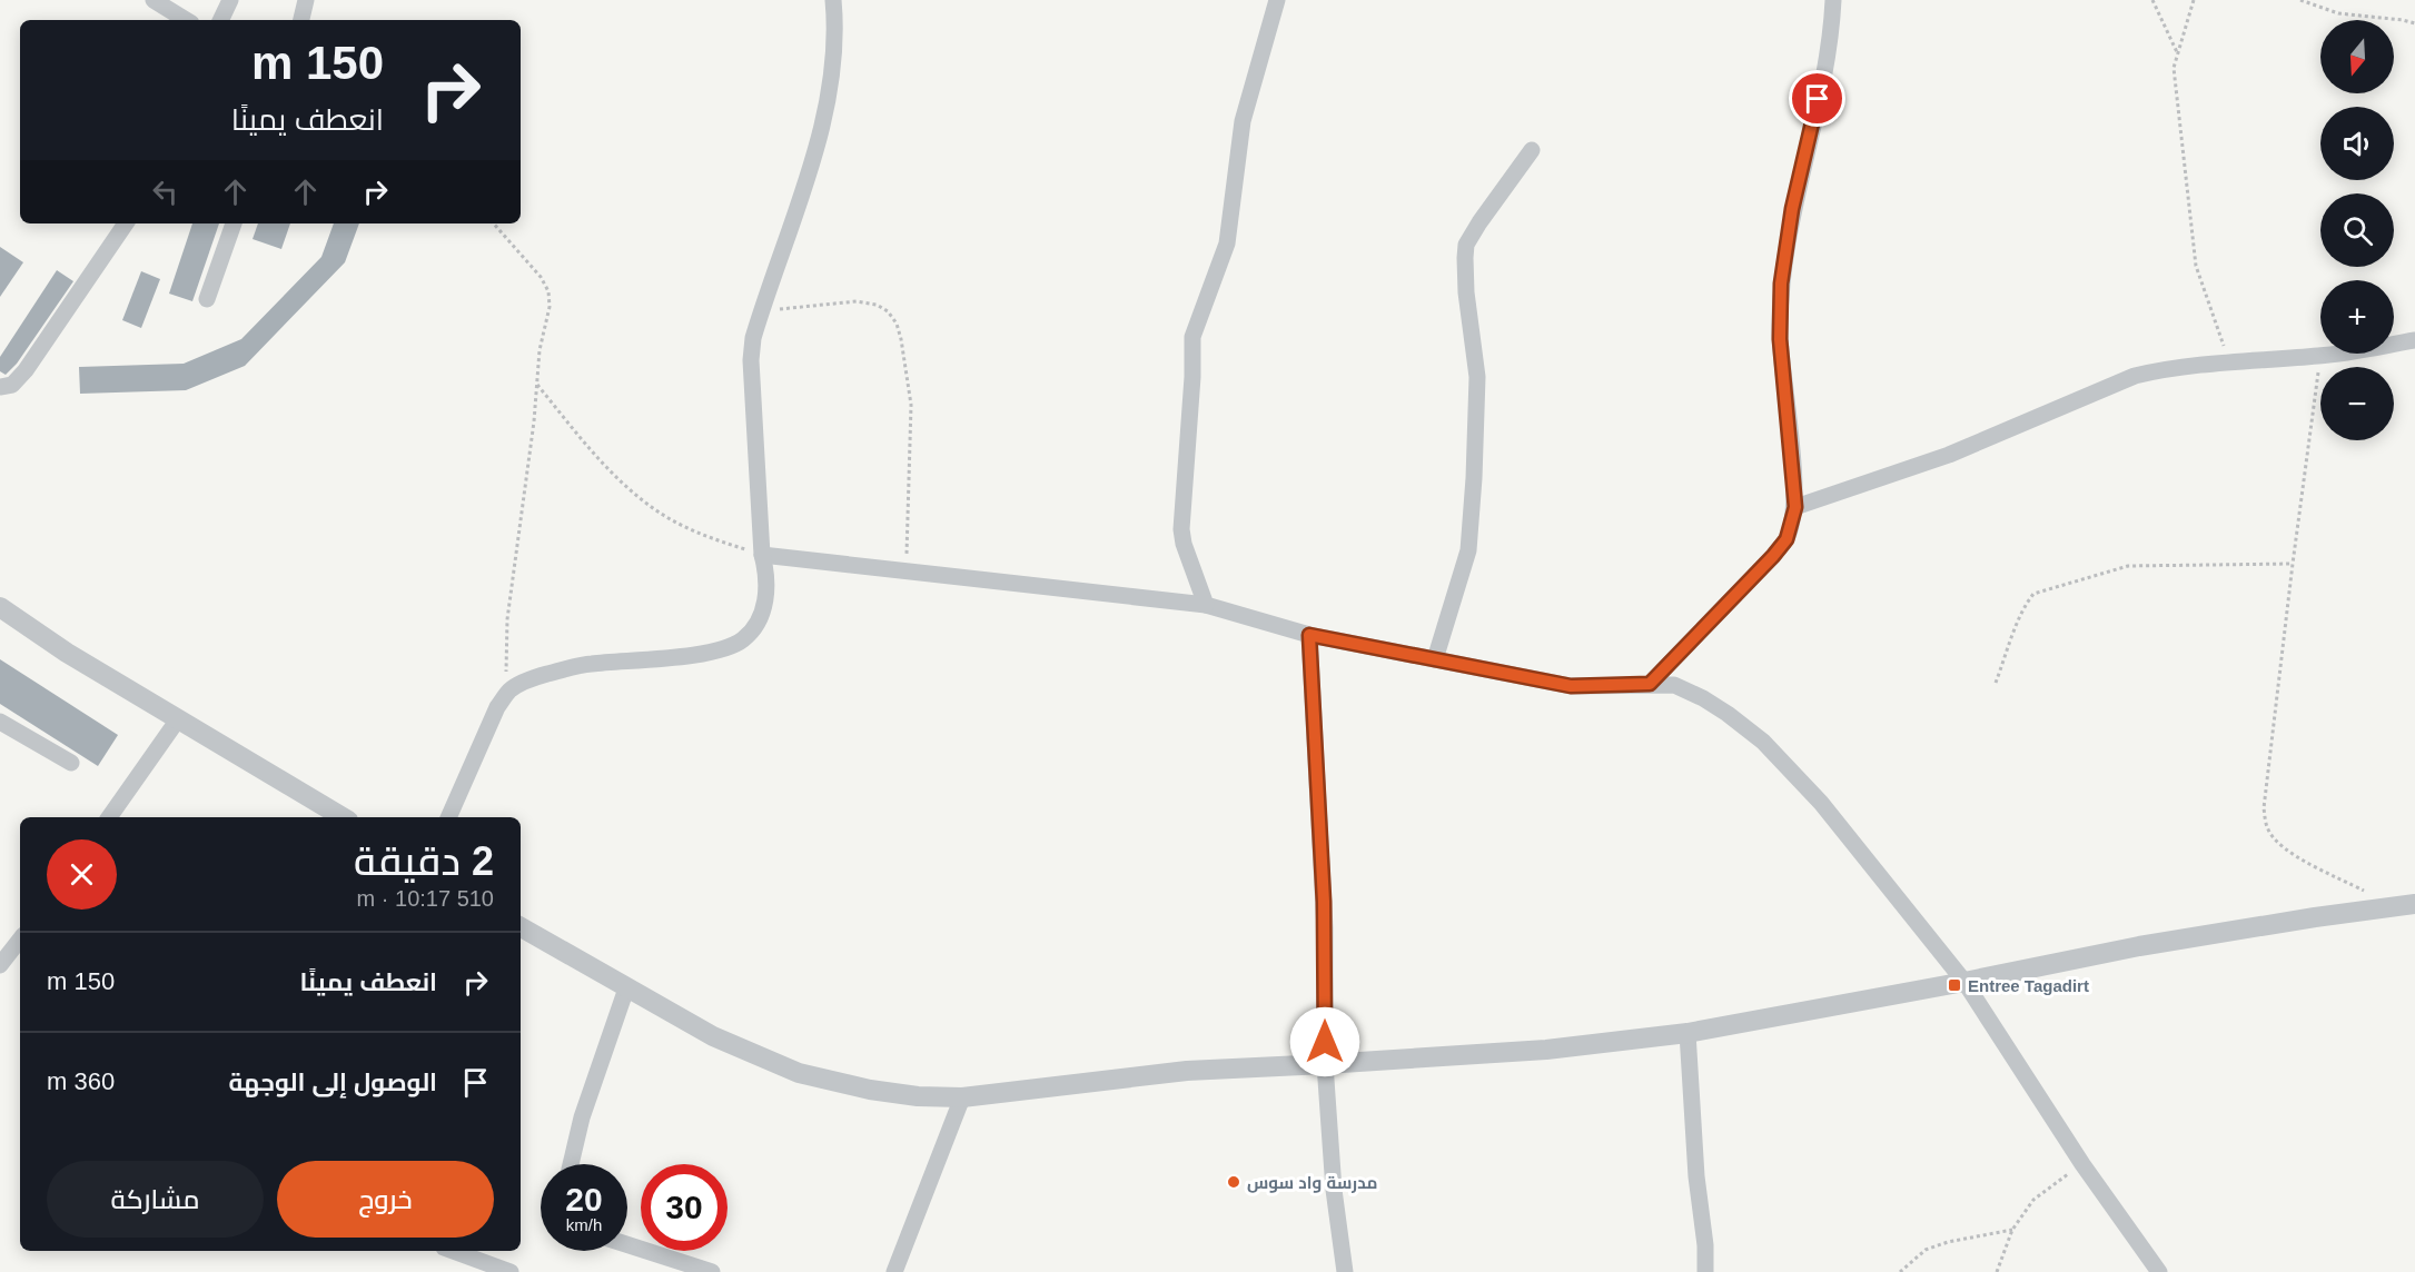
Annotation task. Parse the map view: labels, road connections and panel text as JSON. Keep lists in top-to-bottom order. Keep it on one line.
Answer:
{"places":{"transit":["Entree Tagadirt"],"other":["مدرسة واد سوس"]},"north":"bottom","page":{"map_buttons":["+","−"],"turn":["150 m","انعطف يمينًا"],"heading":["2 دقيقة","510 m · 10:17"],"list":[{"name":"انعطف يمينًا","value":"150 m"},{"name":"الوصول إلى الوجهة","value":"360 m"}],"buttons":["خروج","مشاركة"],"speed":"20 km/h","limit":"30"}}
